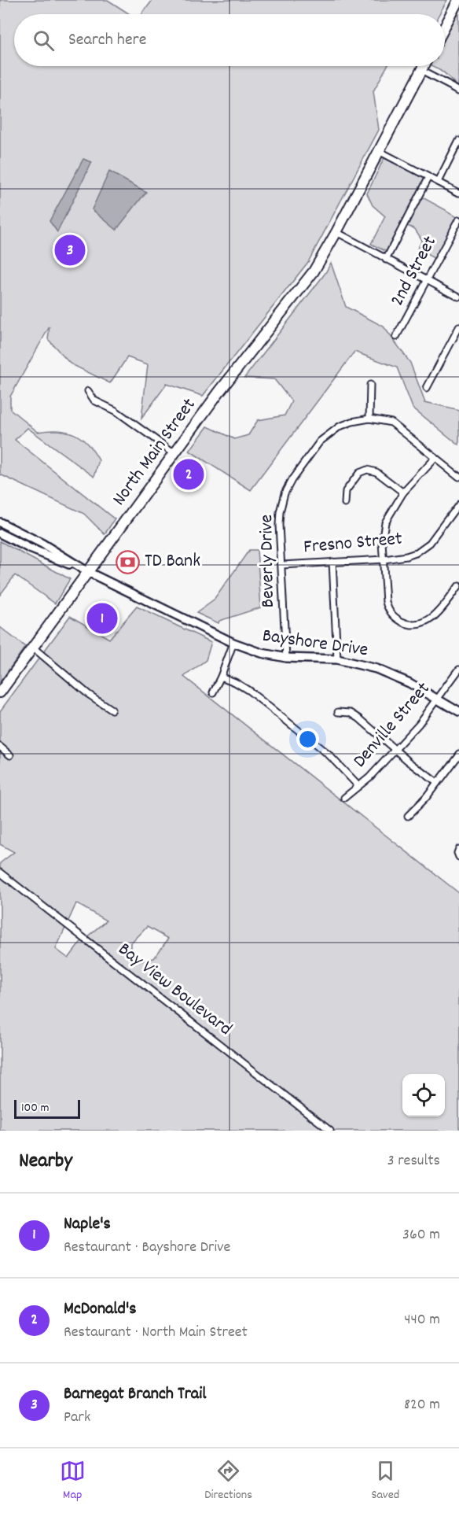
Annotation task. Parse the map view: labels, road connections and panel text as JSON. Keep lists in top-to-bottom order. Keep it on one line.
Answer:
{"streets":{"highway":["North Main Street"],"street":["2nd Street","Fresno Street","Beverly Drive","Bayshore Drive","Denville Street","Bay View Boulevard"]},"crossings":[["North Main Street","Bayshore Drive"],["Fresno Street","Beverly Drive"],["Beverly Drive","Bayshore Drive"],["Bayshore Drive","Denville Street"]],"places":{"bank":["TD Bank"]},"scale_bar":"100 m","page":{"search":"Search here","pins":["3","2","1"],"scale":"100 m","heading":["Nearby","3 results"],"list":[{"mark":"1","name":"Naple's","note":"Restaurant · Bayshore Drive","value":"360 m"},{"mark":"2","name":"McDonald's","note":"Restaurant · North Main Street","value":"440 m"},{"mark":"3","name":"Barnegat Branch Trail","note":"Park","value":"820 m"}],"nav":["Map","Directions","Saved"]}}
